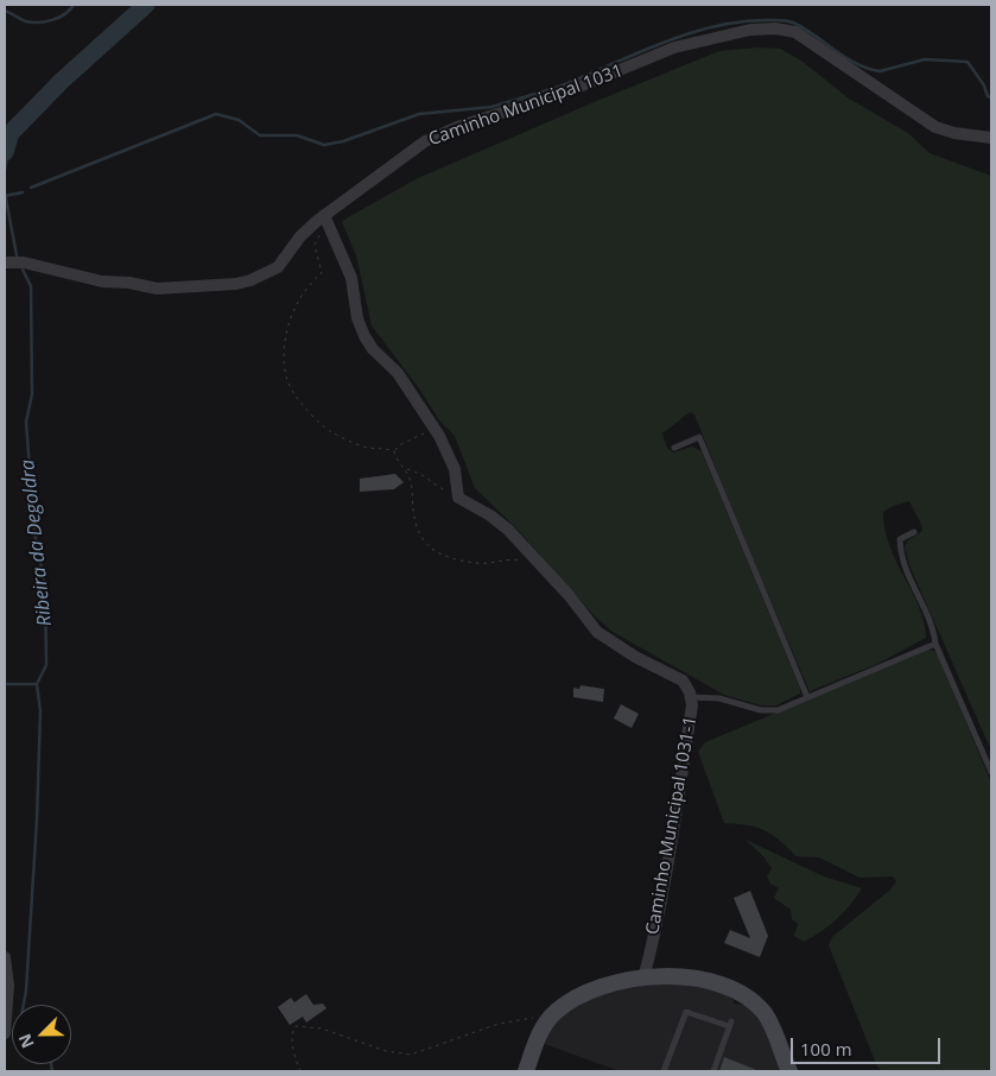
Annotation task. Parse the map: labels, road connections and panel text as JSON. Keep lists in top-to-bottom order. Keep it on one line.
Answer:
{"streets":{"street":["Caminho Municipal 1031","Caminho Municipal 1031-1"]},"water":["Ribeira da Degoldra"],"scale_bar":"100 m","north":"bottom left"}
